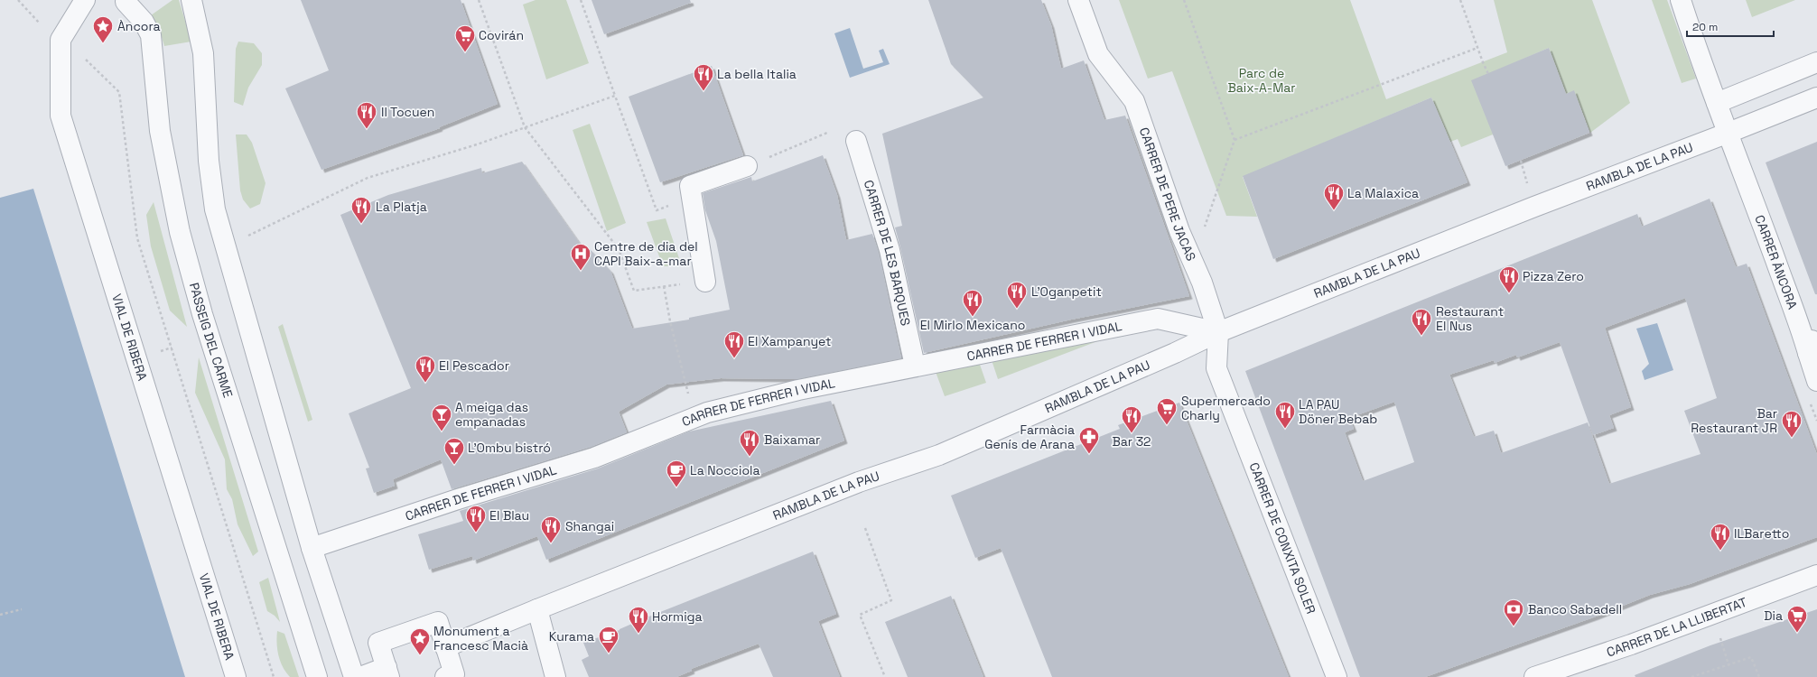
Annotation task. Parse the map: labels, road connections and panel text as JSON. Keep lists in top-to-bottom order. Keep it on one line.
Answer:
{"streets":{"street":["RAMBLA DE LA PAU","CARRER DE PERE JACAS","CARRER DE LES BARQUES","CARRER ÀNCORA","VIAL DE RIBERA","PASSEIG DEL CARME","CARRER DE FERRER I VIDAL","CARRER DE CONXITA SOLER","CARRER DE LA LLIBERTAT"]},"crossings":[["RAMBLA DE LA PAU","CARRER DE PERE JACAS"],["RAMBLA DE LA PAU","CARRER ÀNCORA"],["RAMBLA DE LA PAU","CARRER DE FERRER I VIDAL"],["CARRER DE PERE JACAS","CARRER DE FERRER I VIDAL"],["CARRER DE PERE JACAS","CARRER DE CONXITA SOLER"],["CARRER DE LES BARQUES","CARRER DE FERRER I VIDAL"]],"parks":["Parc de Baix-A-Mar"],"places":{"place":["Àncora","Monument a Francesc Macià"],"supermarket":["Covirán","Supermercado Charly","Dia"],"restaurant":["La bella Italia","Il Tocuen","La Malaxica","La Platja","Pizza Zero","L'Oganpetit","El Mirlo Mexicano","Restaurant El Nus","El Xampanyet","El Pescador","LA PAU Döner Bebab","Bar 32","Bar Restaurant JR","Baixamar","El Blau","Shangai","ILBaretto","Hormiga"],"hospital":["Centre de dia del CAPI Baix-a-mar"],"bar":["A meiga das empanadas","L'Ombu bistró"],"pharmacy":["Farmàcia Genís de Arana"],"cafe":["La Nocciola","Kurama"],"bank":["Banco Sabadell"]},"scale_bar":"20 m"}
